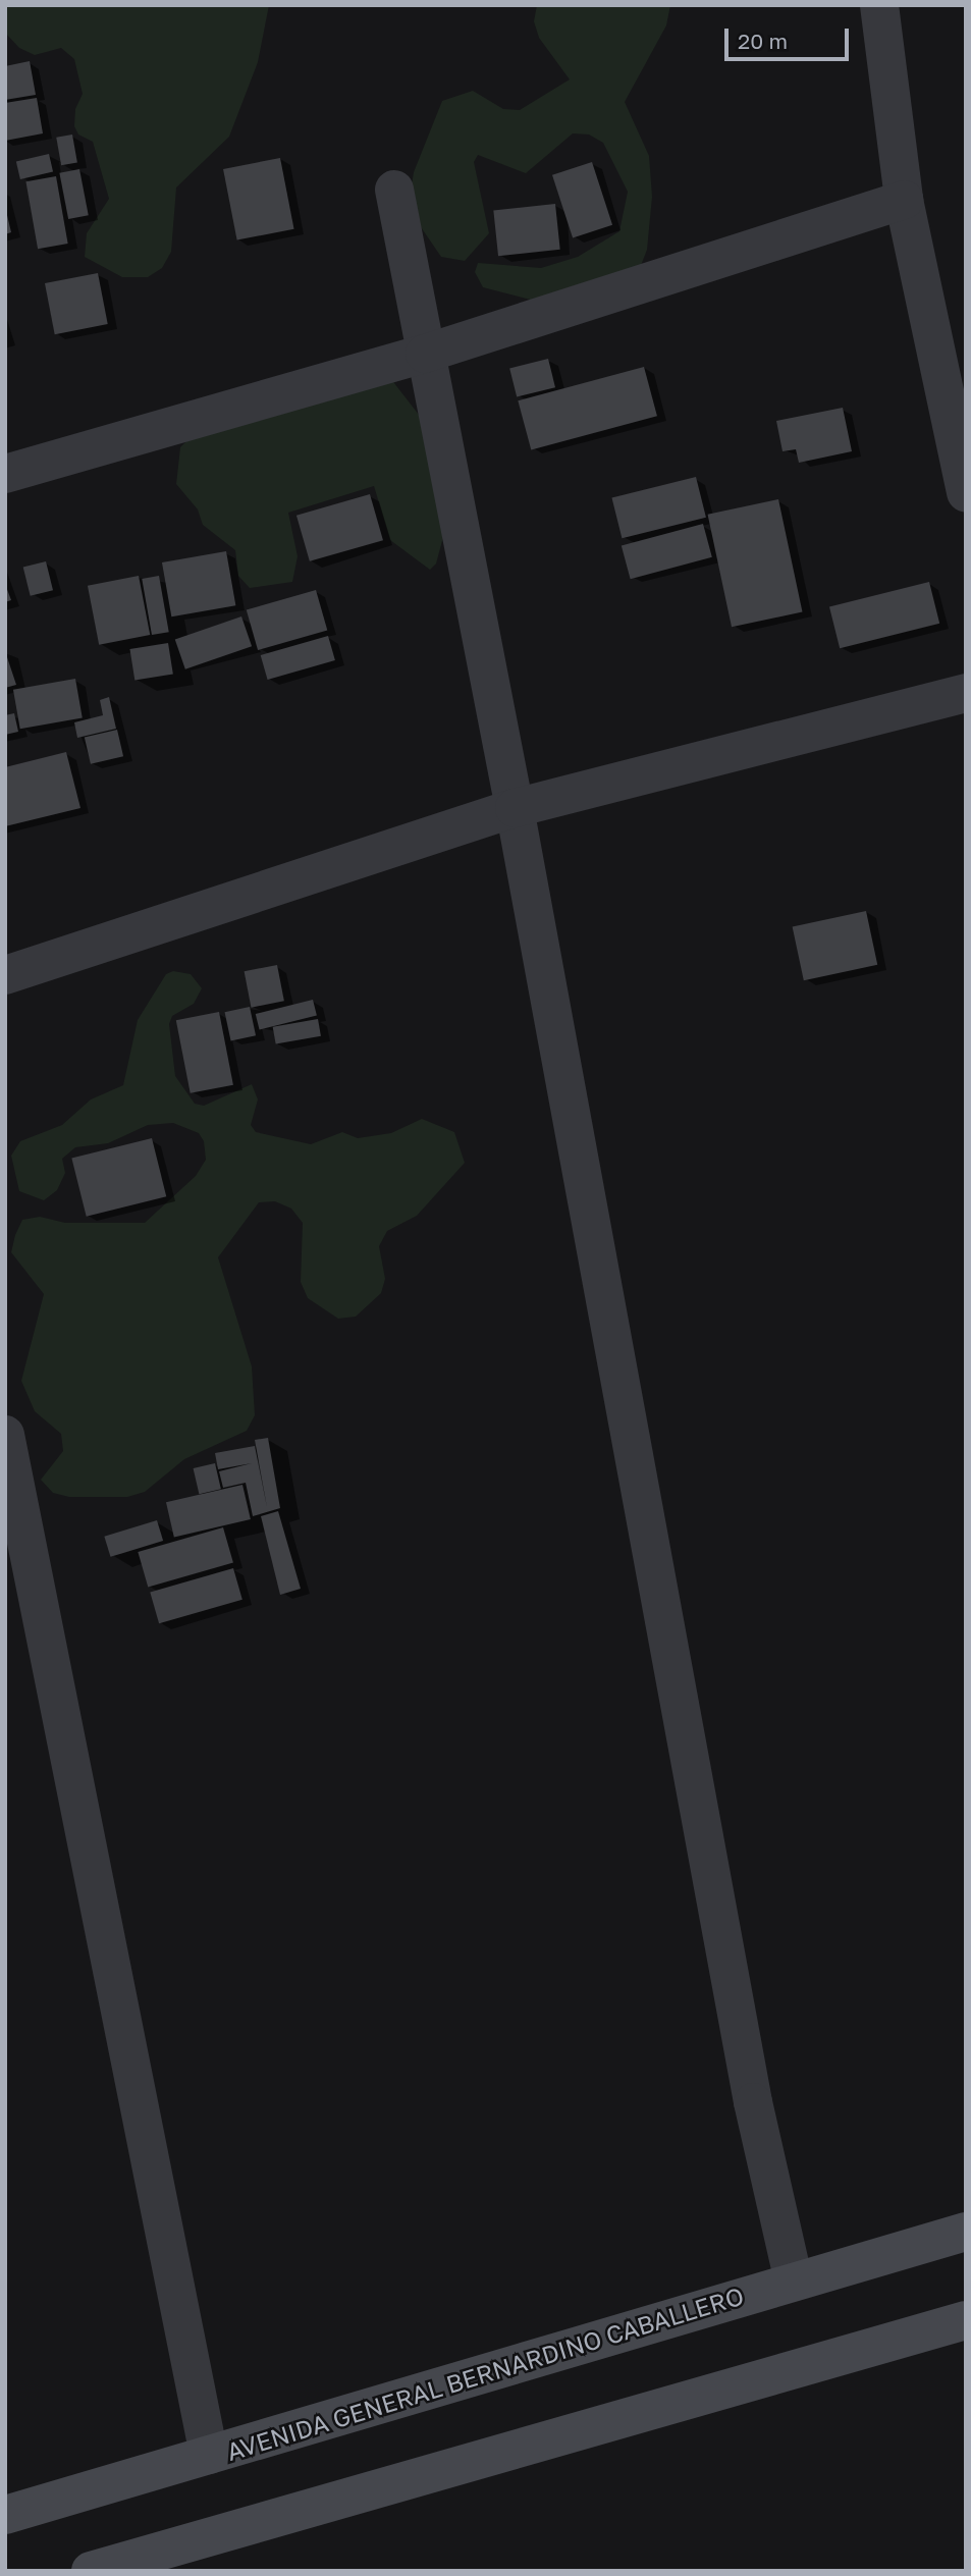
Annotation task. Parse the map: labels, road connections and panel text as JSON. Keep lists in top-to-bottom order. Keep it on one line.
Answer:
{"streets":{"main road":["AVENIDA GENERAL BERNARDINO CABALLERO"]},"scale_bar":"20 m"}
